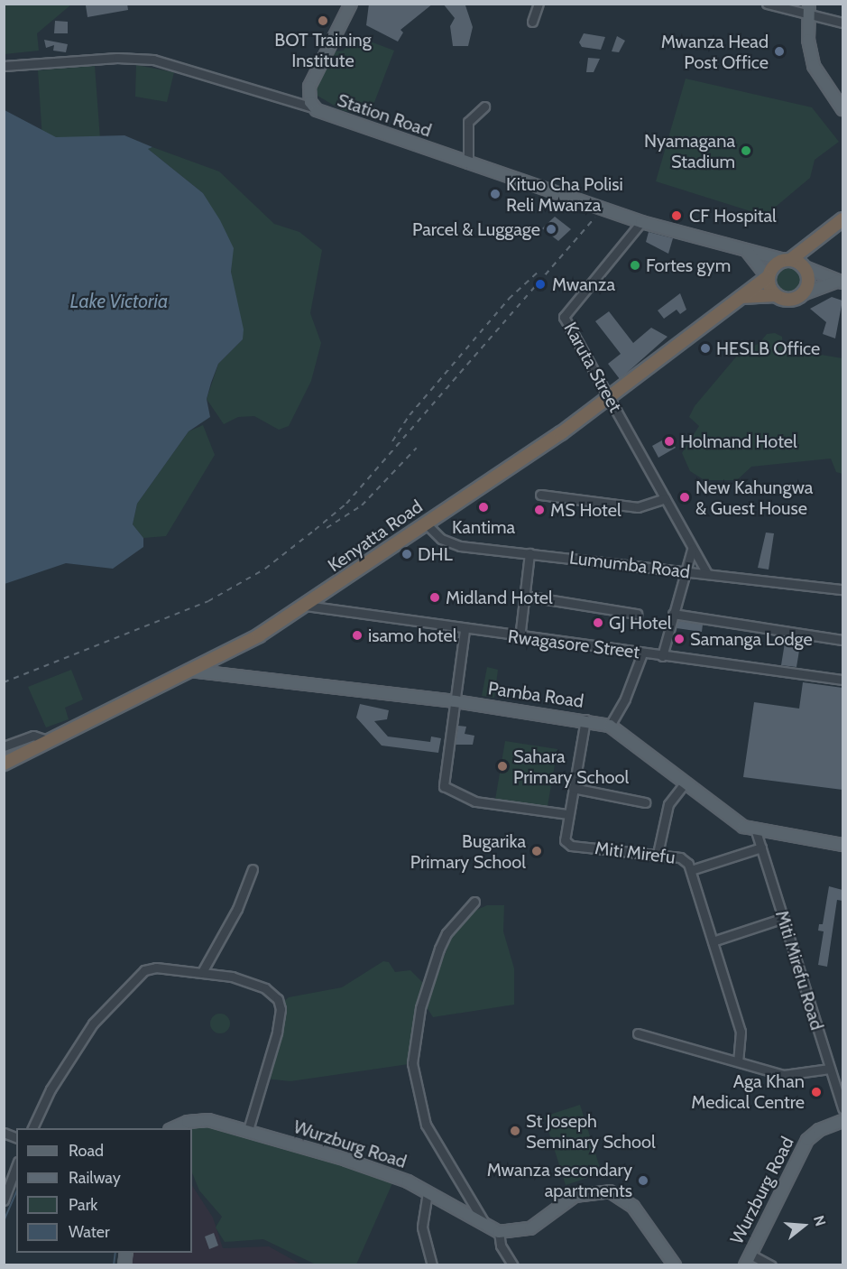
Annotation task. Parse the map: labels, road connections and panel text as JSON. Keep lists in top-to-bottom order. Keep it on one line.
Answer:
{"streets":{"highway":["Kenyatta Road"],"main road":["Station Road","Pamba Road","Wurzburg Road"],"street":["Karuta Street","Lumumba Road","Rwagasore Street","Miti Mirefu","Miti Mirefu Road"]},"crossings":[["Station Road","Karuta Street"],["Station Road","Kenyatta Road"],["Karuta Street","Kenyatta Road"],["Karuta Street","Lumumba Road"],["Kenyatta Road","Lumumba Road"],["Kenyatta Road","Rwagasore Street"],["Kenyatta Road","Pamba Road"],["Pamba Road","Miti Mirefu"],["Pamba Road","Miti Mirefu Road"]],"water":["Lake Victoria"],"places":["BOT Training Institute","Mwanza Head Post Office","Nyamagana Stadium","Kituo Cha Polisi Reli Mwanza","CF Hospital","Parcel & Luggage","Fortes gym","Mwanza","HESLB Office","Holmand Hotel","New Kahungwa & Guest House","Kantima","MS Hotel","DHL","Midland Hotel","GJ Hotel","isamo hotel","Samanga Lodge","Sahara Primary School","Bugarika Primary School","Aga Khan Medical Centre","St Joseph Seminary School","Mwanza secondary apartments"],"legend":["Road","Railway","Park","Water"],"north":"right"}
